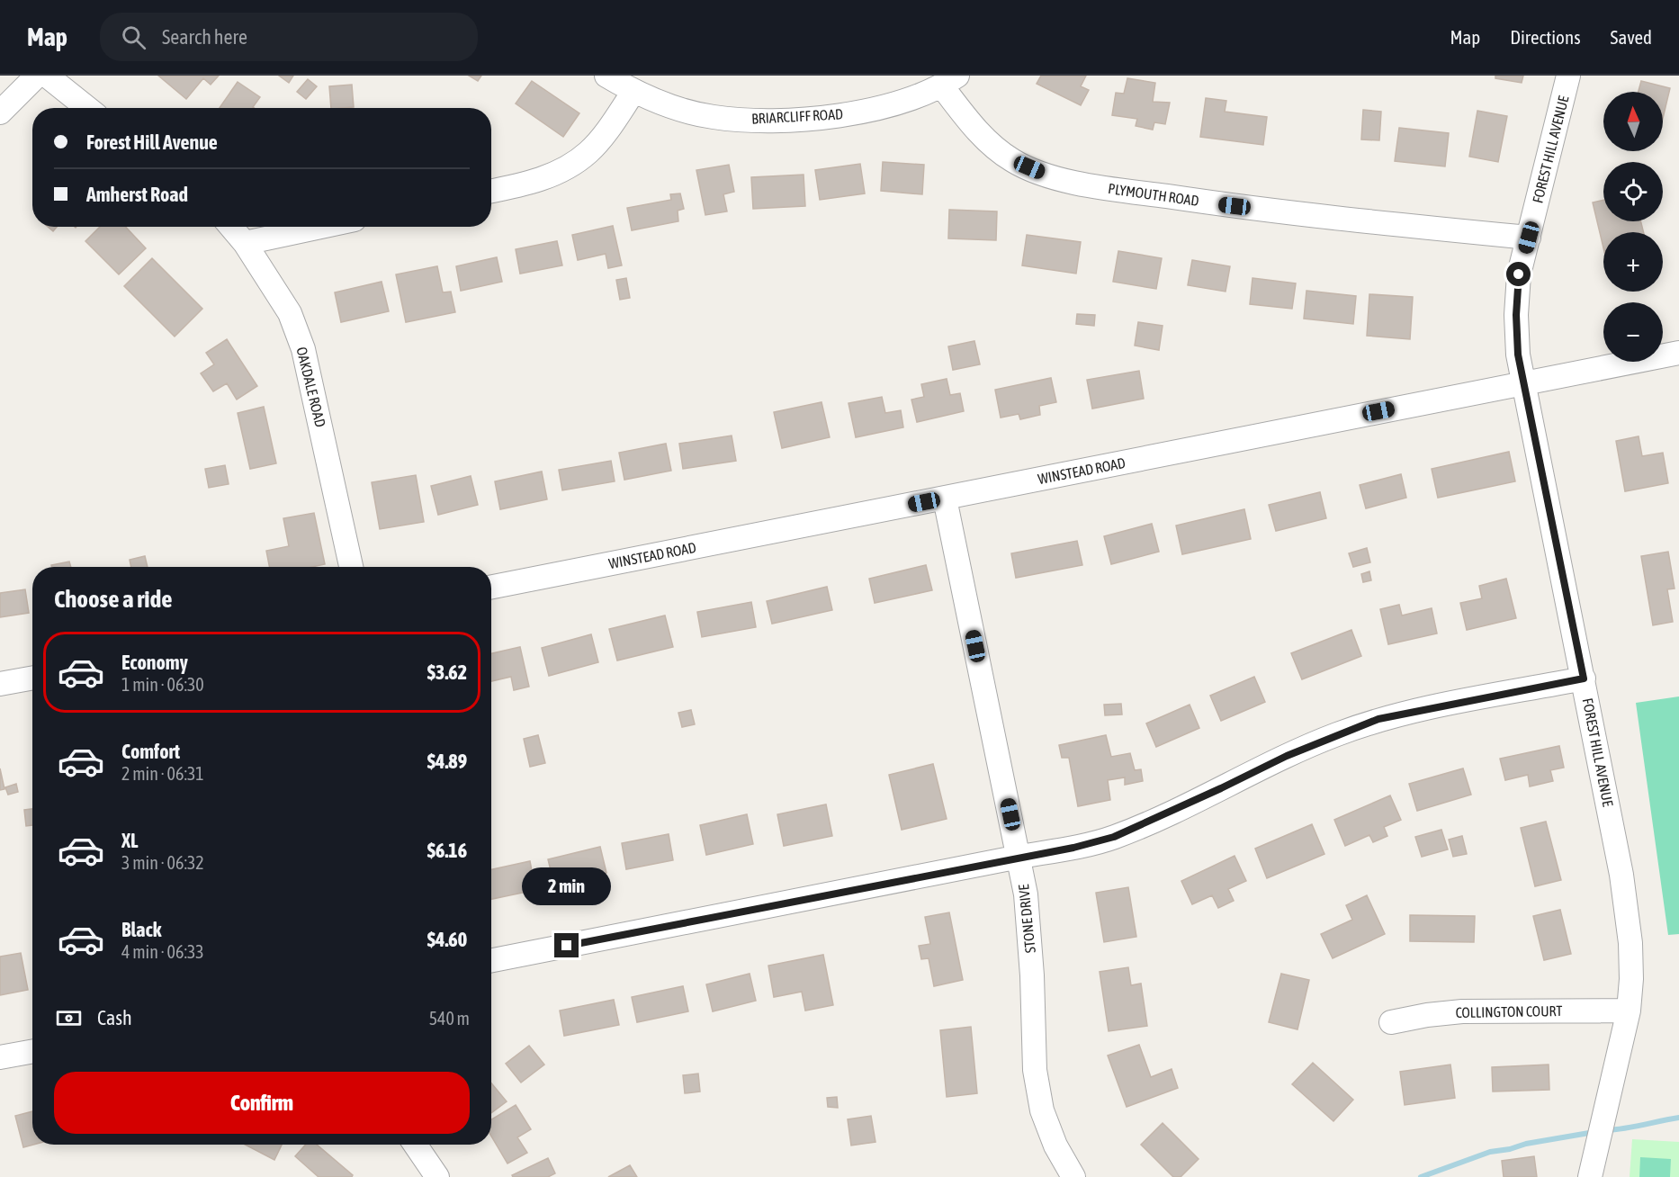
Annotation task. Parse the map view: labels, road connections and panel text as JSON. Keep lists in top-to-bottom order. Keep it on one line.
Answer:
{"streets":{"street":["BRIARCLIFF ROAD","FOREST HILL AVENUE","PLYMOUTH ROAD","OAKDALE ROAD","WINSTEAD ROAD","STONE DRIVE","COLLINGTON COURT"]},"crossings":[["BRIARCLIFF ROAD","PLYMOUTH ROAD"],["FOREST HILL AVENUE","PLYMOUTH ROAD"],["FOREST HILL AVENUE","WINSTEAD ROAD"],["FOREST HILL AVENUE","COLLINGTON COURT"],["WINSTEAD ROAD","STONE DRIVE"]],"north":"top","page":{"header":"Map","search":"Search here","nav":["Map","Directions","Saved"],"map_buttons":["+","−"],"banner":["Forest Hill Avenue","Amherst Road"],"heading":"Choose a ride","list":[{"name":"Economy","note":"1 min · 06:30","value":"$3.62"},{"name":"Comfort","note":"2 min · 06:31","value":"$4.89"},{"name":"XL","note":"3 min · 06:32","value":"$6.16"},{"name":"Black","note":"4 min · 06:33","value":"$4.60"}],"bubble":"2 min","pay":["Cash","540 m"],"buttons":"Confirm"}}
